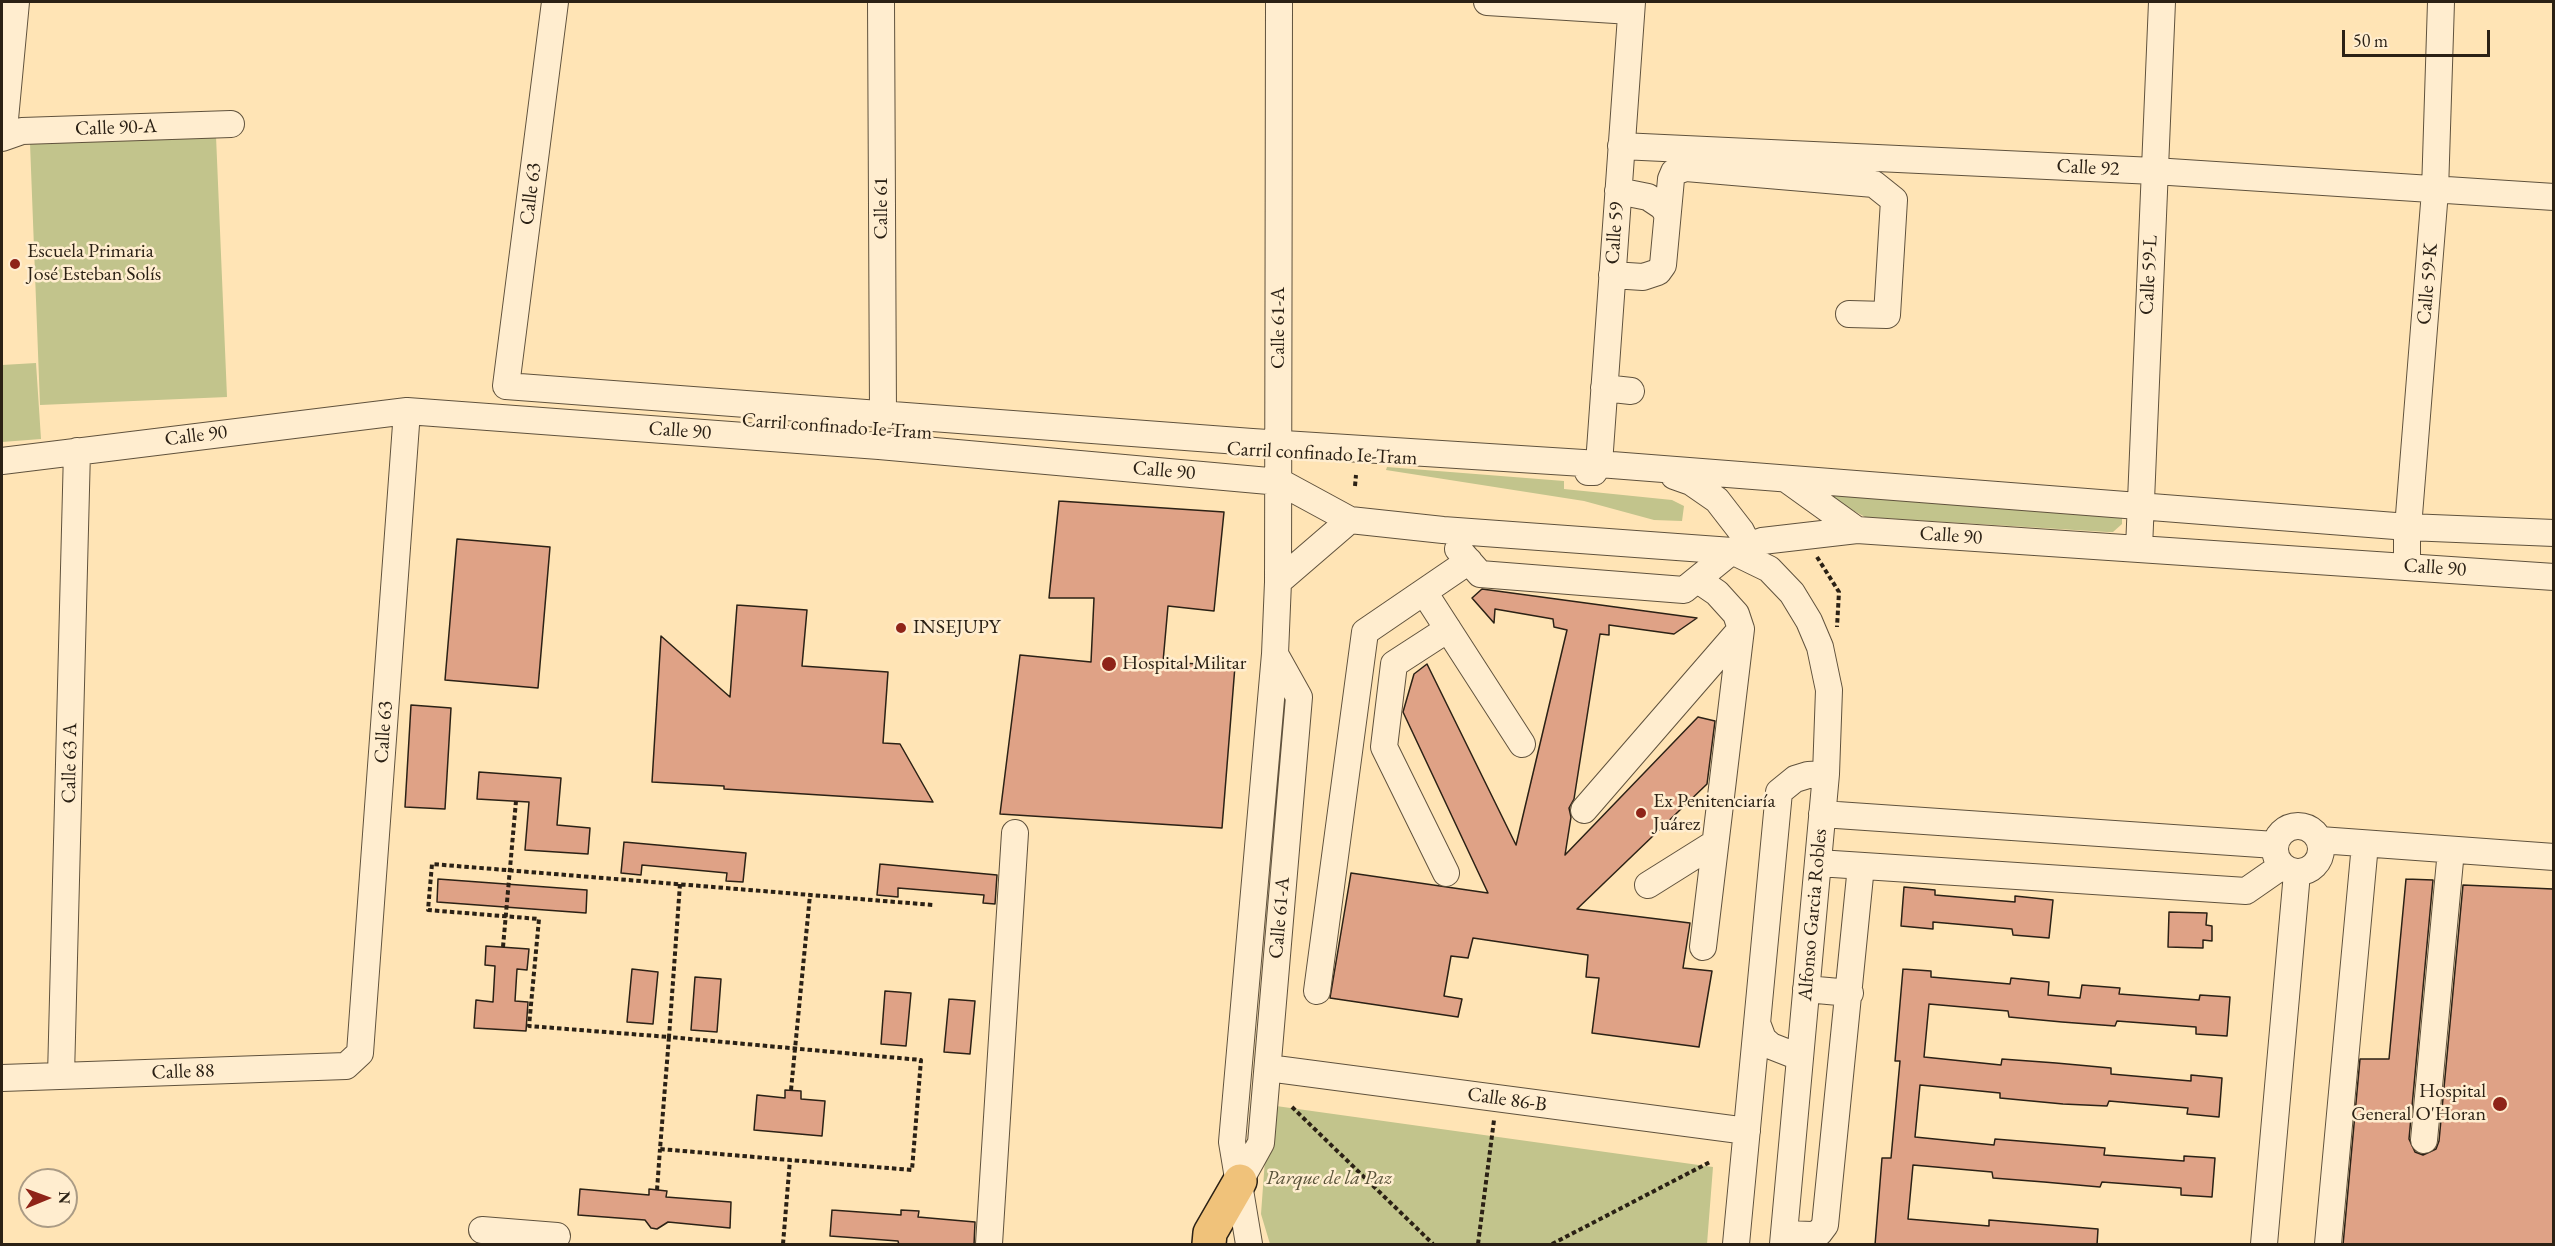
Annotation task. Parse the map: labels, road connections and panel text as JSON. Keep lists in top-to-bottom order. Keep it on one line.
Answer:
{"streets":{"street":["Calle 90-A","Calle 92","Calle 63","Calle 61","Calle 59","Calle 59-L","Calle 59-K","Calle 61-A","Carril confinado Ie-Tram","Calle 90","Calle 63 A","Alfonso Garcia Robles","Calle 88","Calle 86-B"]},"crossings":[["Calle 92","Calle 59"],["Calle 92","Calle 59-L"],["Calle 92","Calle 59-K"],["Calle 63","Calle 90"],["Calle 63","Calle 88"],["Calle 61","Calle 90"],["Calle 59-L","Calle 90"],["Calle 59-K","Calle 90"],["Calle 61-A","Carril confinado Ie-Tram"],["Calle 61-A","Calle 90"],["Calle 61-A","Calle 86-B"],["Carril confinado Ie-Tram","Calle 90"],["Calle 90","Calle 63 A"],["Calle 90","Alfonso Garcia Robles"],["Calle 63 A","Calle 88"]],"parks":["Parque de la Paz"],"places":["Escuela Primaria José Esteban Solís","INSEJUPY","Hospital Militar","Ex Penitenciaría Juárez","Hospital General O'Horan"],"scale_bar":"50 m","north":"right"}
